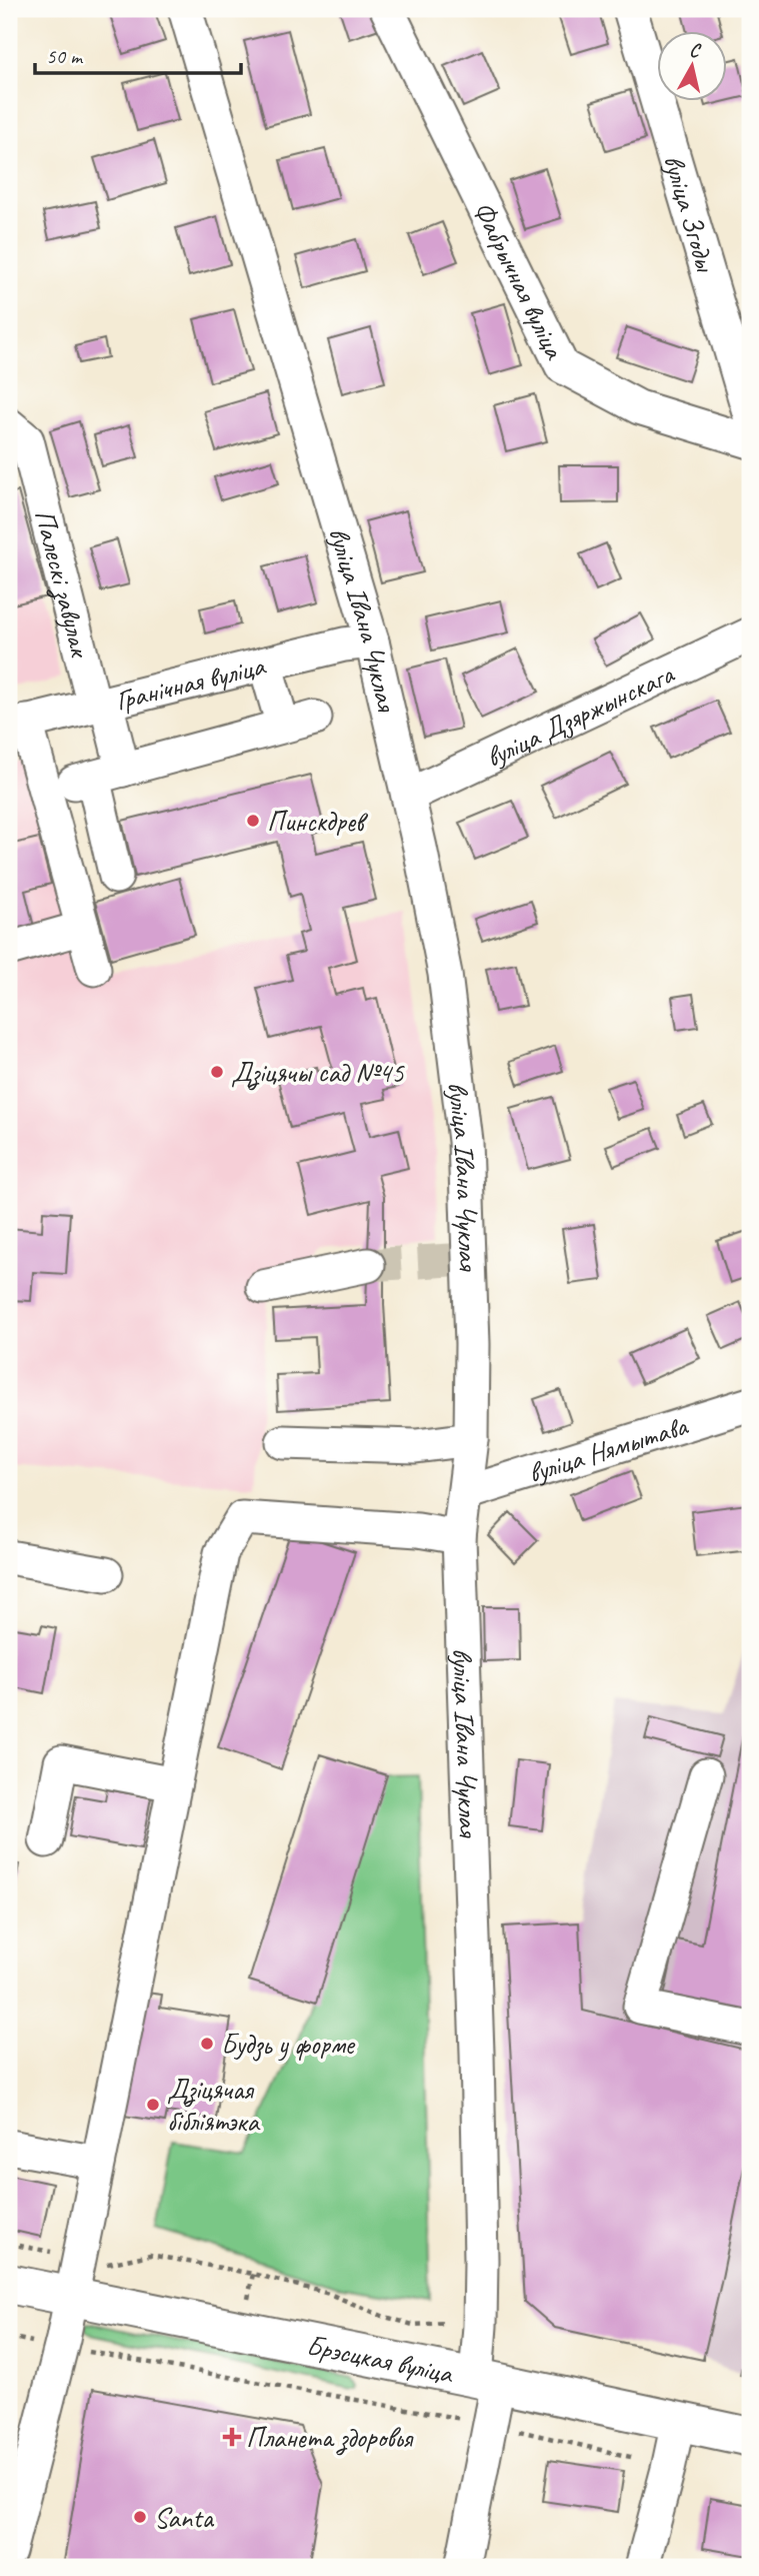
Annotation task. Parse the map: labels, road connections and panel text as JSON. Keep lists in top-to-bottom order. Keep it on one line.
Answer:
{"streets":{"main road":["Брэсцкая вуліца"],"street":["вуліца Згоды","Фабрычная вуліца","Палескі завулак","вуліца Івана Чуклая","Гранічная вуліца","вуліца Дзяржынскага","вуліца Нямытава"]},"crossings":[["Палескі завулак","Гранічная вуліца"],["вуліца Івана Чуклая","Гранічная вуліца"],["вуліца Івана Чуклая","вуліца Дзяржынскага"],["вуліца Івана Чуклая","вуліца Нямытава"],["вуліца Івана Чуклая","Брэсцкая вуліца"]],"places":{"other":["Пинскдрев","Дзіцячы сад №45","Будзь у форме","Дзіцячая бібліятэка","Santa"],"health":["Планета здоровья"]},"scale_bar":"50 m","north":"top"}
